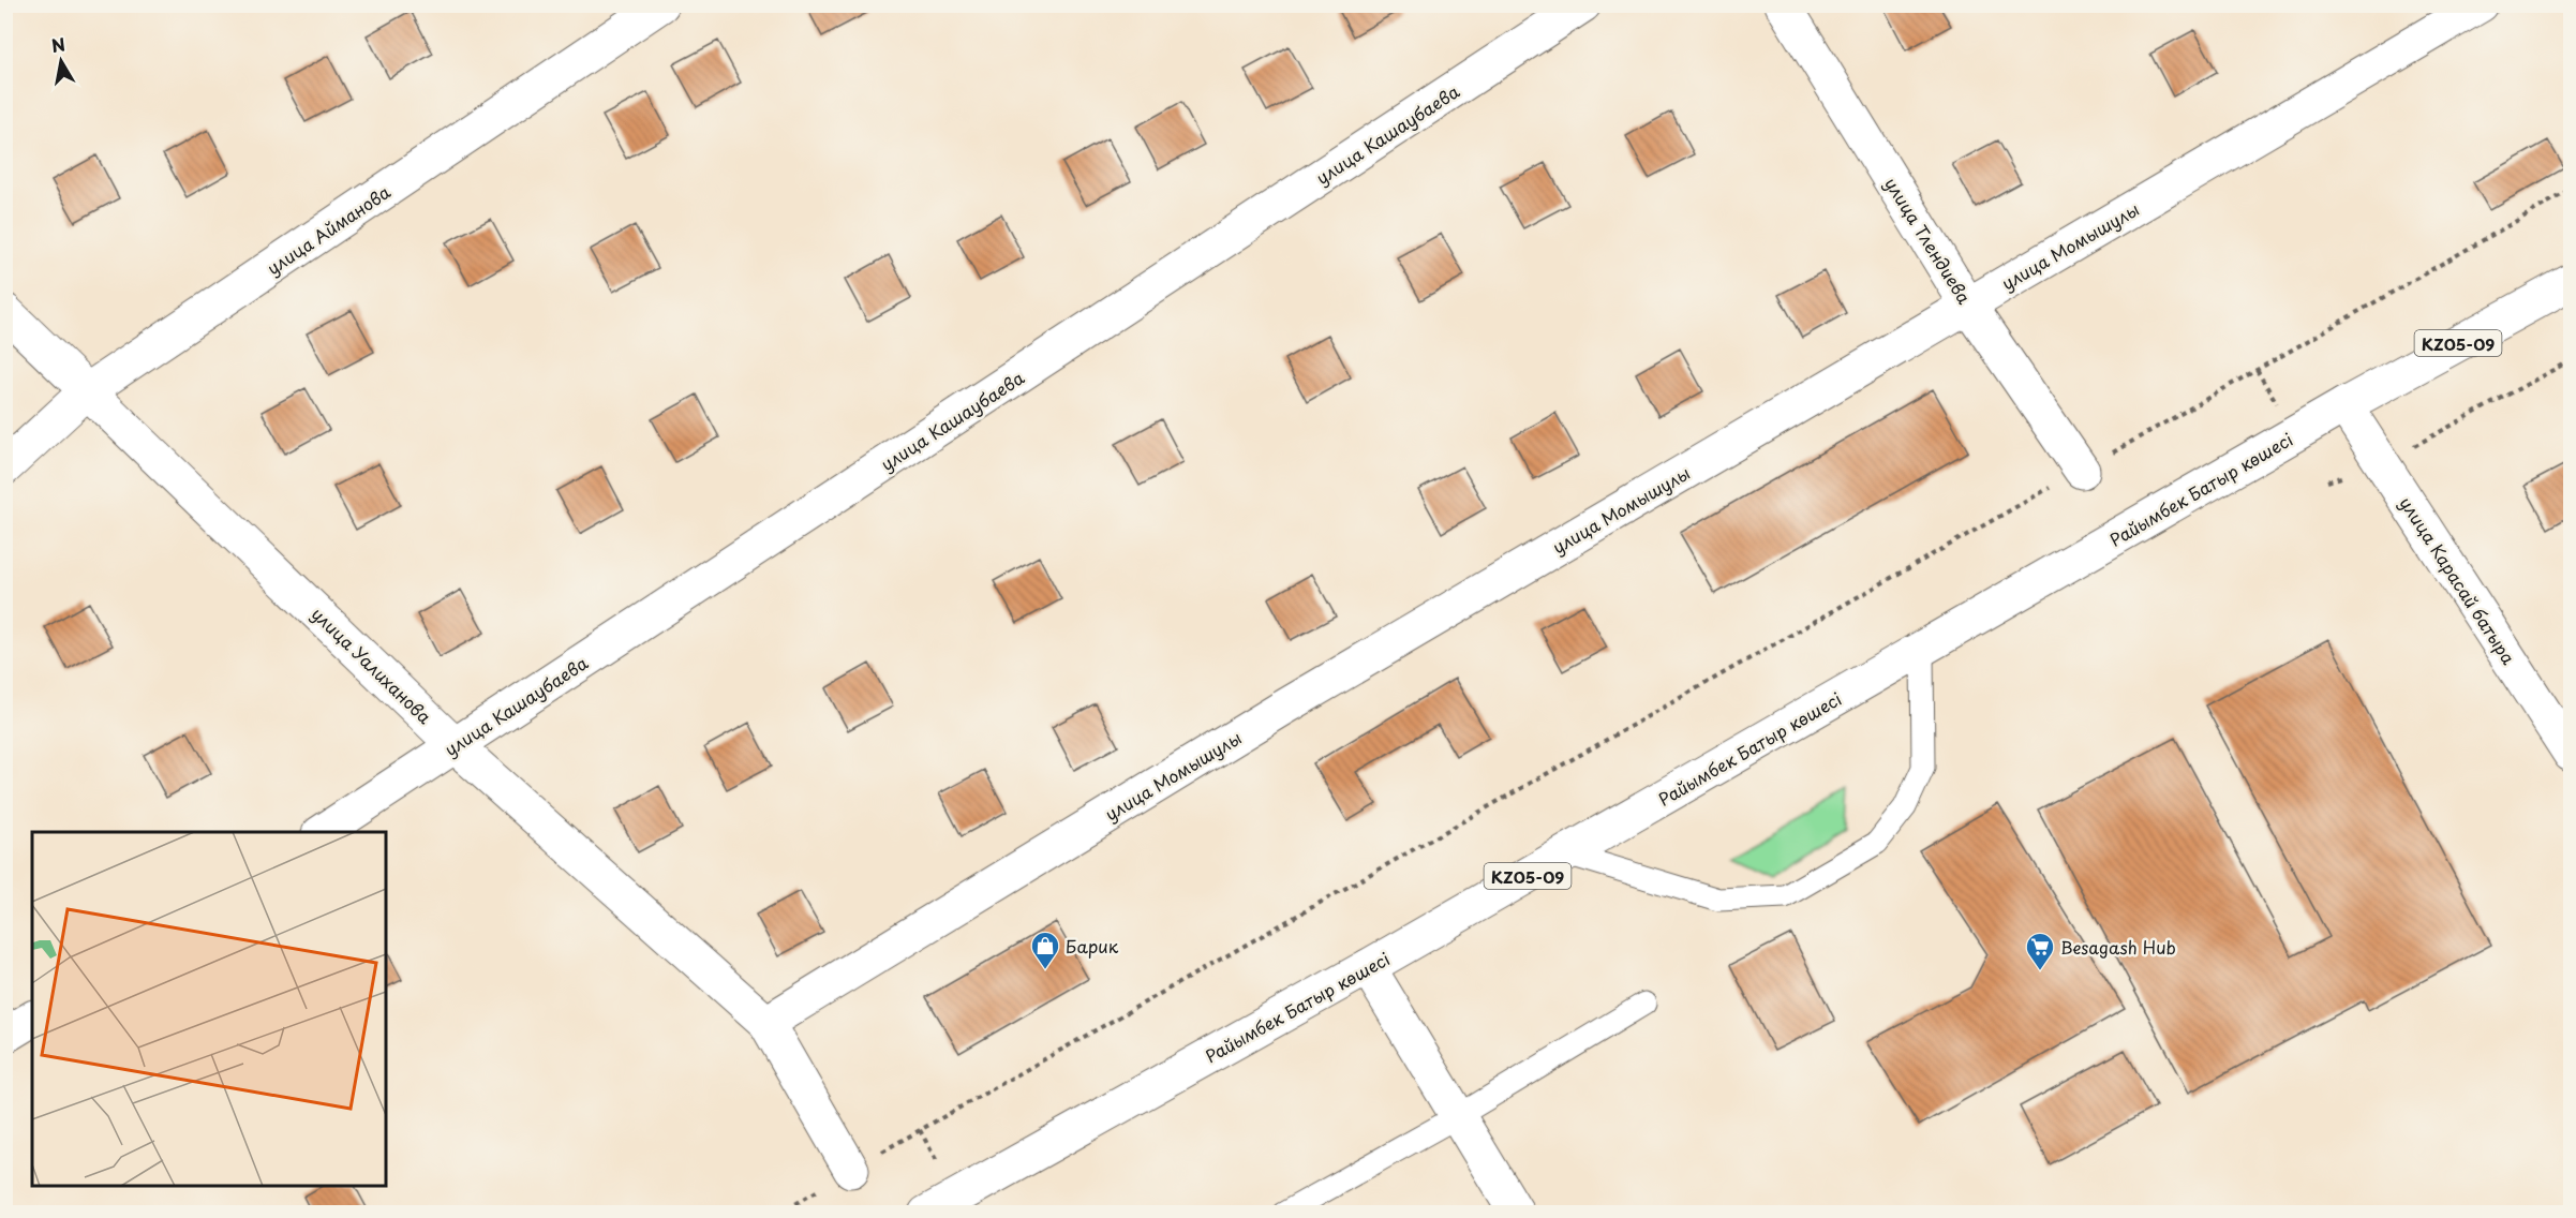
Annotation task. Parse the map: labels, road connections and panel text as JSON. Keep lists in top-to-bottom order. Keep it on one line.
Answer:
{"streets":{"street":["улица Кашаубаева","улица Айманова","улица Тлендиева","улица Момышулы","KZ05-09","Райымбек Батыр көшесі","улица Карасай батыра","улица Уалиханова"]},"crossings":[["улица Кашаубаева","улица Уалиханова"],["улица Айманова","улица Уалиханова"],["улица Тлендиева","улица Момышулы"],["улица Момышулы","улица Уалиханова"],["Райымбек Батыр көшесі","улица Карасай батыра"]],"places":{"shop":["Барик"],"supermarket":["Besagash Hub"]},"north":"top"}
